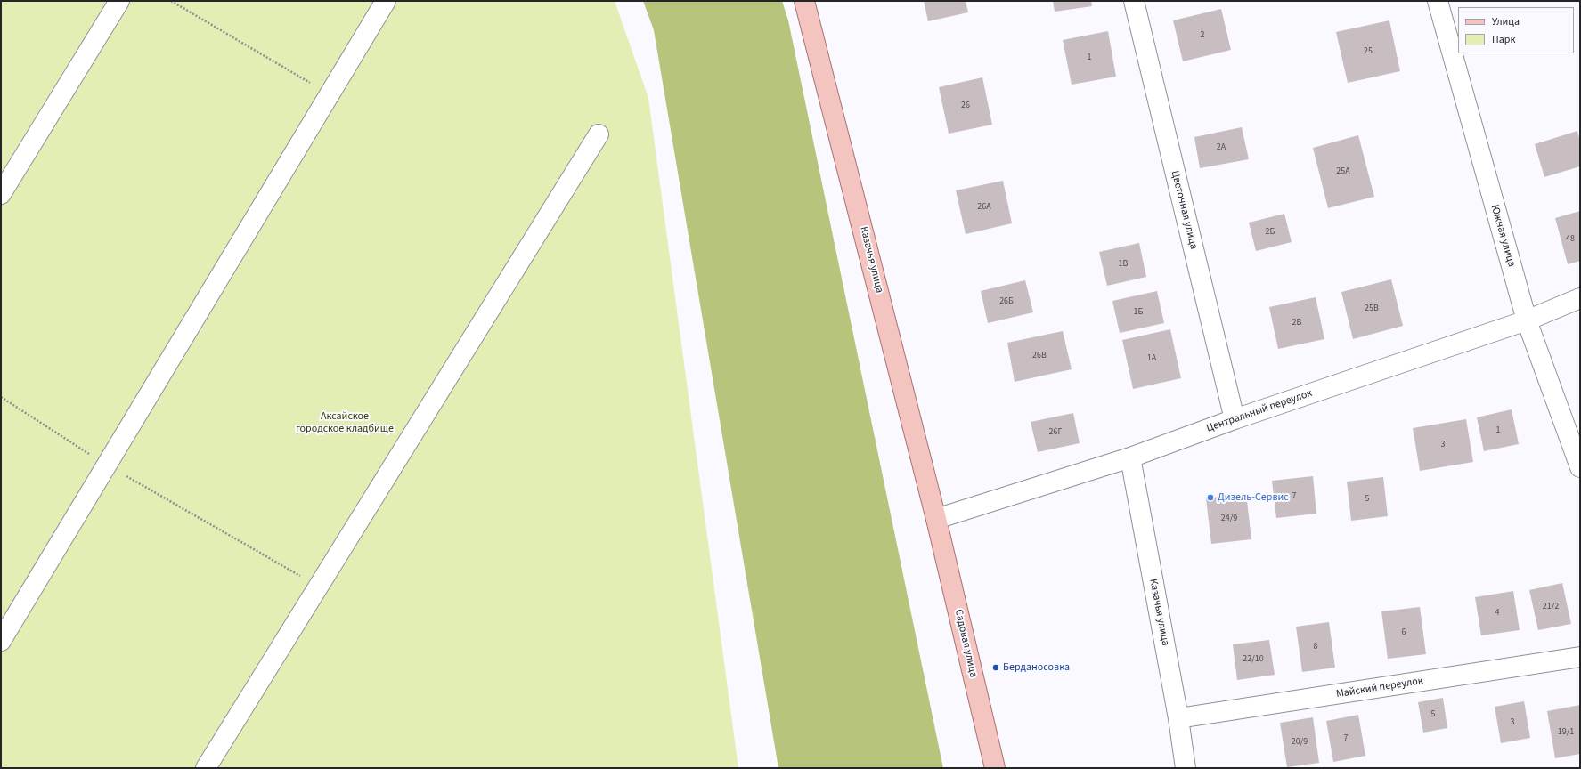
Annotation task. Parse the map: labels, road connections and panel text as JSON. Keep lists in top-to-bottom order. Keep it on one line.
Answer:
{"streets":{"main road":["Казачья улица","Садовая улица"],"street":["Цветочная улица","Южная улица","Центральный переулок","Майский переулок"]},"crossings":[["Цветочная улица","Центральный переулок"],["Южная улица","Центральный переулок"],["Казачья улица","Центральный переулок"],["Казачья улица","Садовая улица"],["Казачья улица","Майский переулок"],["Центральный переулок","Садовая улица"]],"parks":["Аксайское городское кладбище"],"places":["Дизель-Сервис","Берданосовка"],"house_numbers":["2","25","1","26","2А","25А","26А","2Б","48","1В","26Б","25В","1Б","2В","26В","1А","1","26Г","3","7","5","24/9","21/2","4","6","8","22/10","5","3","19/1","7","20/9"],"legend":["Улица","Парк"]}
